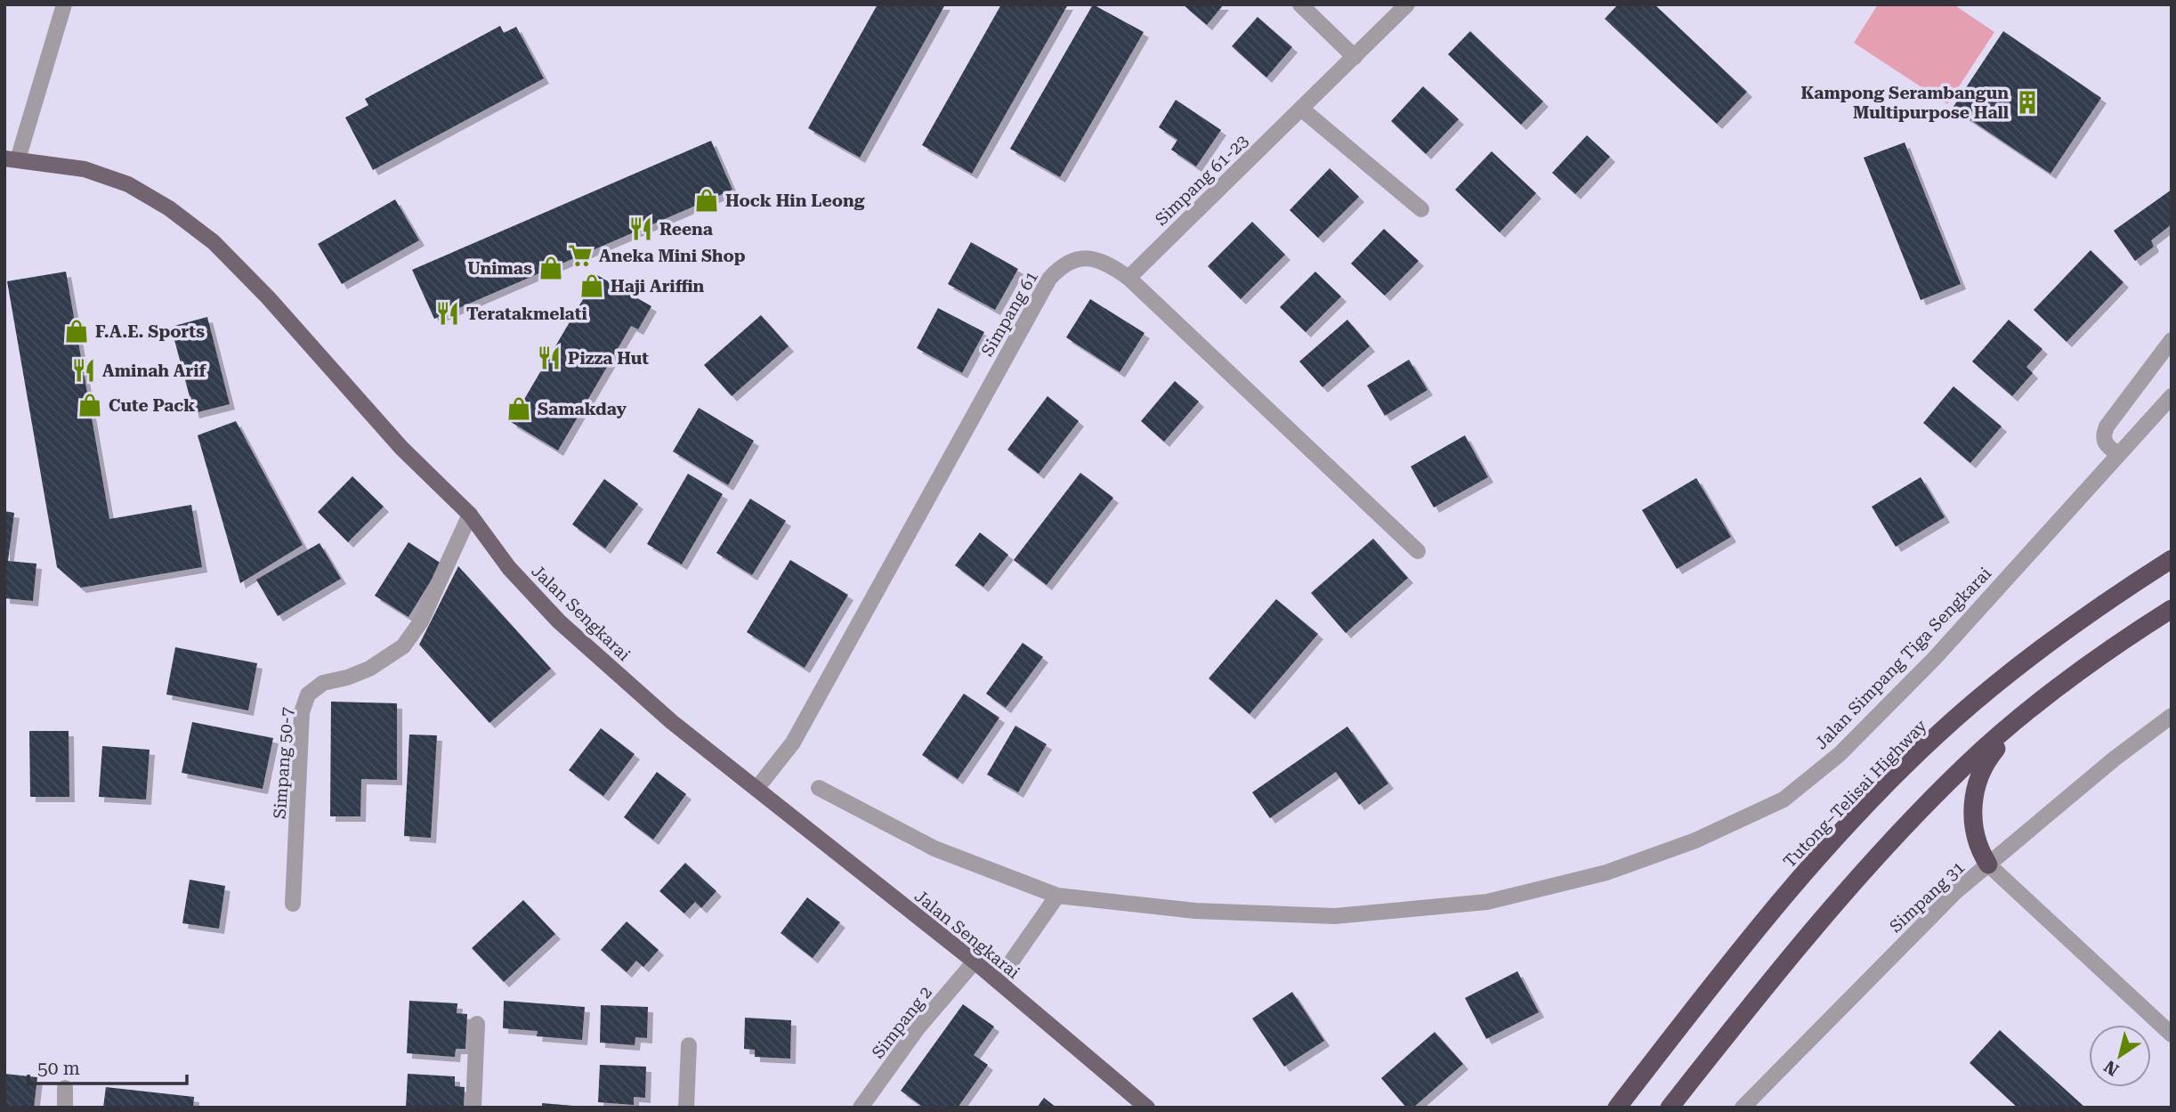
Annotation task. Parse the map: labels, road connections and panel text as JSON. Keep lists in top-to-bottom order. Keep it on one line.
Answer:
{"streets":{"highway":["Tutong–Telisai Highway"],"main road":["Jalan Sengkarai"],"street":["Simpang 61-23","Simpang 61","Jalan Simpang Tiga Sengkarai","Simpang 50-7","Simpang 31","Simpang 2"]},"crossings":[["Simpang 61-23","Simpang 61"],["Simpang 61","Jalan Sengkarai"],["Jalan Sengkarai","Simpang 50-7"],["Jalan Sengkarai","Simpang 2"]],"places":{"building":["Kampong Serambangun Multipurpose Hall"],"shop":["Hock Hin Leong","Unimas","Haji Ariffin","F.A.E. Sports","Cute Pack","Samakday"],"restaurant":["Reena","Teratakmelati","Pizza Hut","Aminah Arif"],"supermarket":["Aneka Mini Shop"]},"scale_bar":"50 m","north":"bottom left"}
